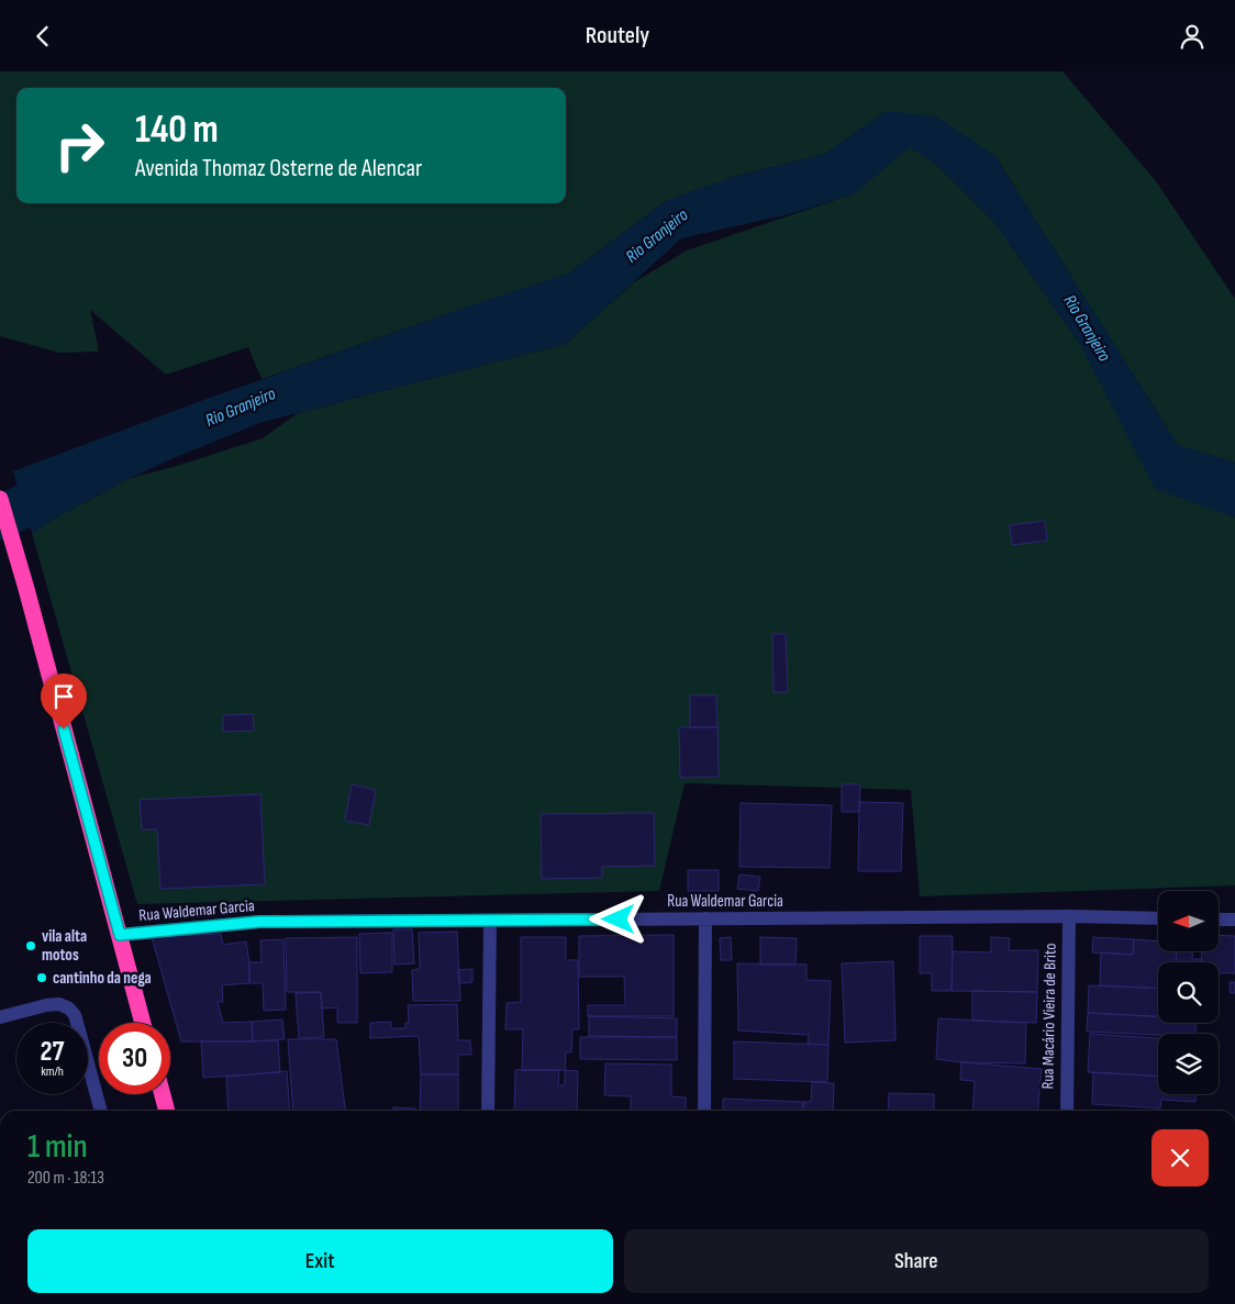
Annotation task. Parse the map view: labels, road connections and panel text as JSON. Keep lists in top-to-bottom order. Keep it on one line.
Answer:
{"streets":{"street":["Rua Waldemar Garcia","Rua Macário Vieira de Brito"]},"crossings":[["Rua Waldemar Garcia","Rua Macário Vieira de Brito"]],"water":["Rio Granjeiro"],"places":["vila alta motos","cantinho da nega"],"north":"left","page":{"header":"Routely","turn":["140 m","Avenida Thomaz Osterne de Alencar"],"speed":"27 km/h","limit":"30","heading":["1 min","200 m · 18:13"],"buttons":["Exit","Share"]}}
